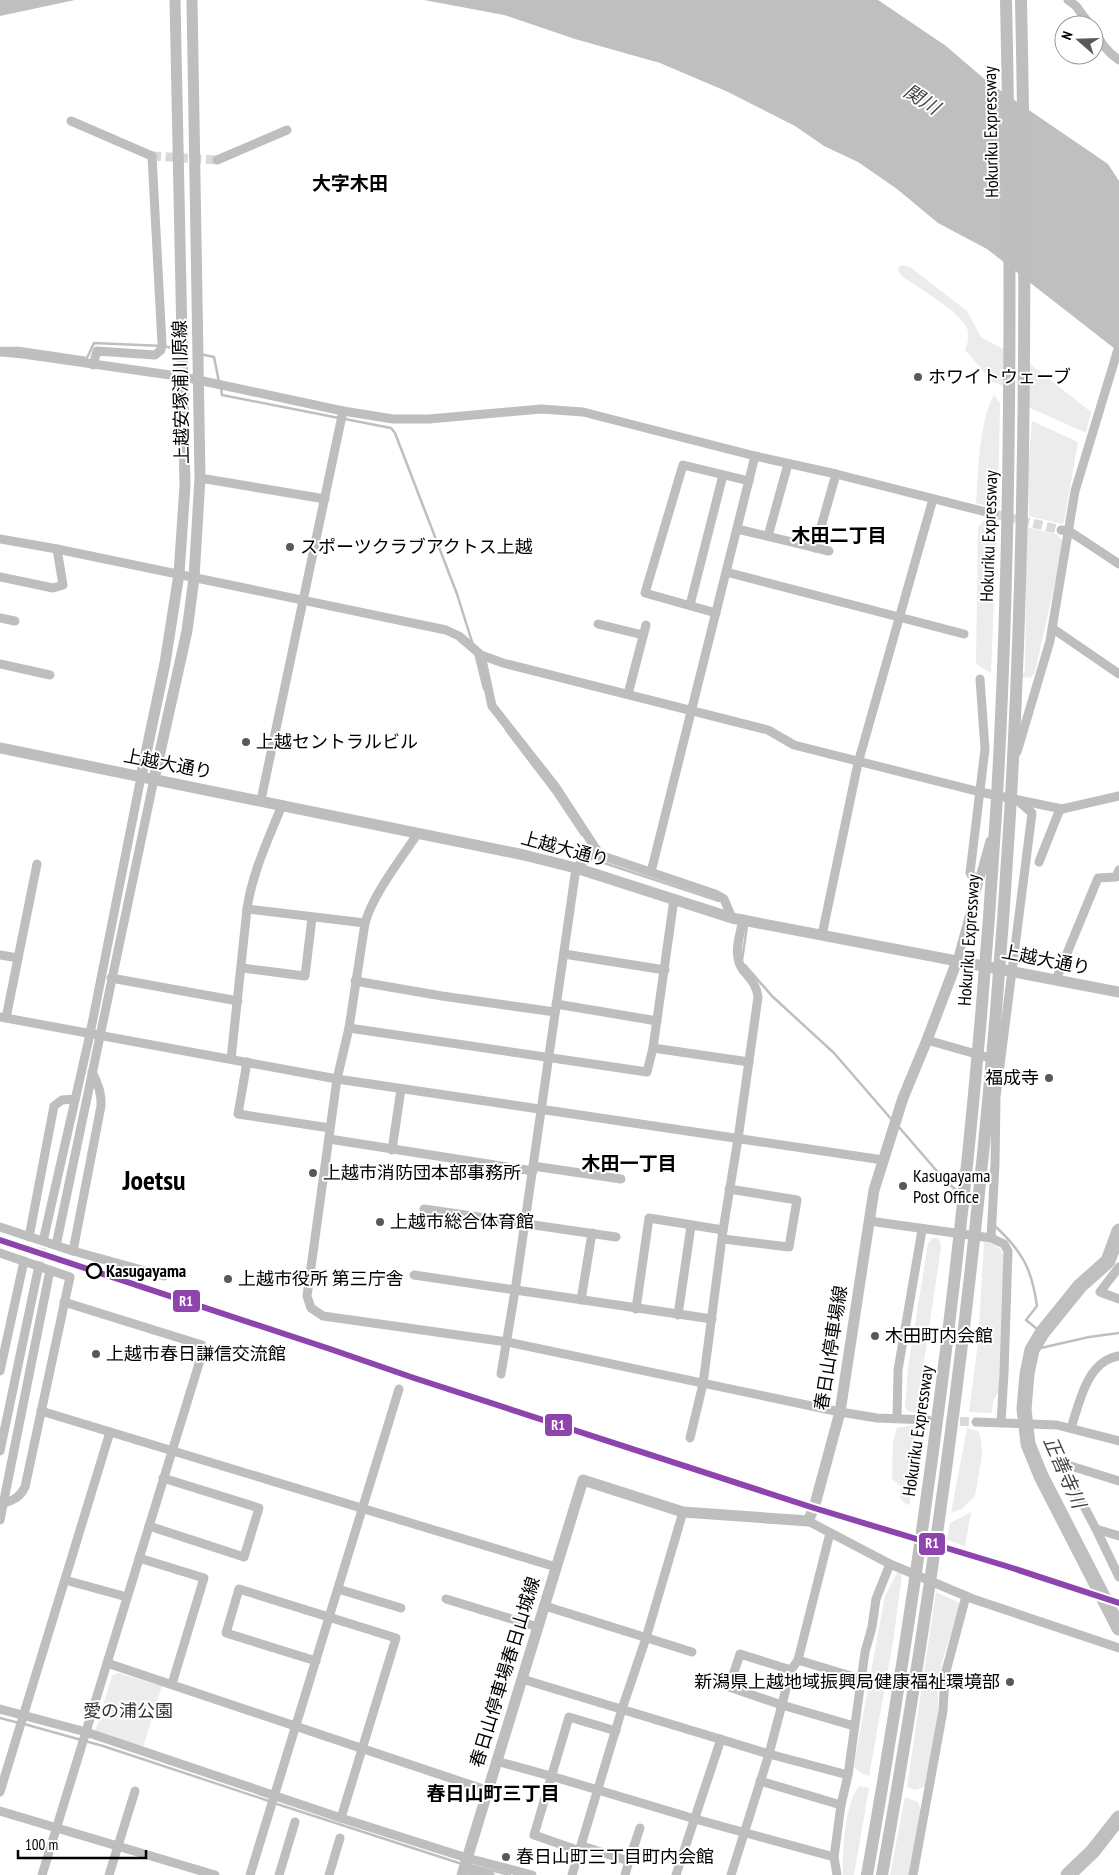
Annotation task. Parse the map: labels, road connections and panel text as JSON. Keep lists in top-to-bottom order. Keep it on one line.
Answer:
{"streets":{"highway":["Hokuriku Expressway"],"main road":["上越安塚浦川原線","上越大通り","春日山停車場線","春日山停車場春日山城線"]},"crossings":[["上越安塚浦川原線","上越大通り"],["上越大通り","春日山停車場線"]],"districts":["大字木田","木田二丁目","木田一丁目","Joetsu","春日山町三丁目"],"water":["関川","正善寺川"],"parks":["愛の浦公園"],"places":["ホワイトウェーブ","スポーツクラブアクトス上越","上越セントラルビル","福成寺","上越市消防団本部事務所","Kasugayama Post Office","上越市総合体育館","Kasugayama","上越市役所 第三庁舎","木田町内会館","上越市春日謙信交流館","新潟県上越地域振興局健康福祉環境部","春日山町三丁目町内会館"],"lines":["transit line R1"],"scale_bar":"100 m","north":"left"}
